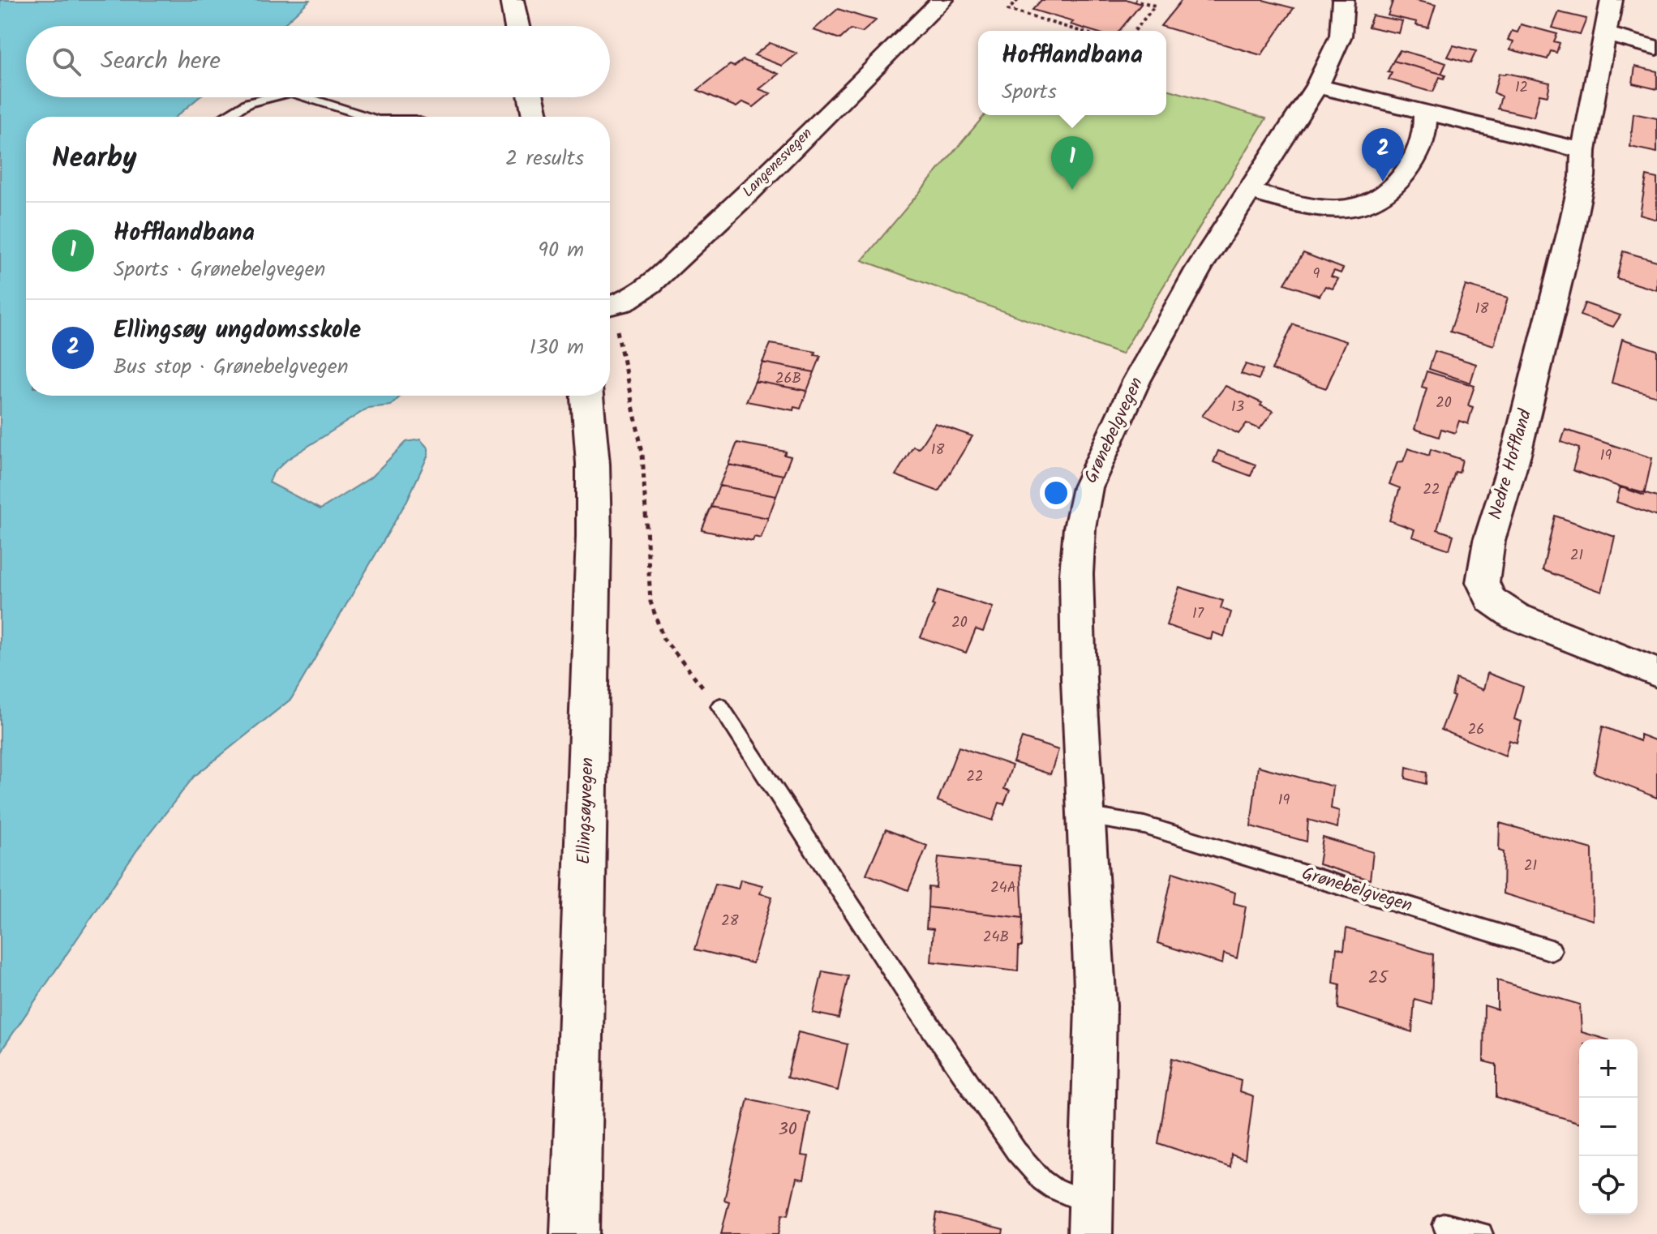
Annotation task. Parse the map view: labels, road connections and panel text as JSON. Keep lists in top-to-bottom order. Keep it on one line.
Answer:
{"streets":{"main road":["Ellingsøyvegen"],"street":["Langenesvegen","Grønebelgvegen","Nedre Hoffland"]},"house_numbers":["12","9","18","26B","20","13","18","19","22","21","17","20","26","22","19","21","24A","28","24B","25","30"],"page":{"search":"Search here","popup":["Hofflandbana","Sports"],"heading":["Nearby","2 results"],"pins":["2","1"],"list":[{"mark":"1","name":"Hofflandbana","note":"Sports · Grønebelgvegen","value":"90 m"},{"mark":"2","name":"Ellingsøy ungdomsskole","note":"Bus stop · Grønebelgvegen","value":"130 m"}],"map_buttons":["+","−"]}}
